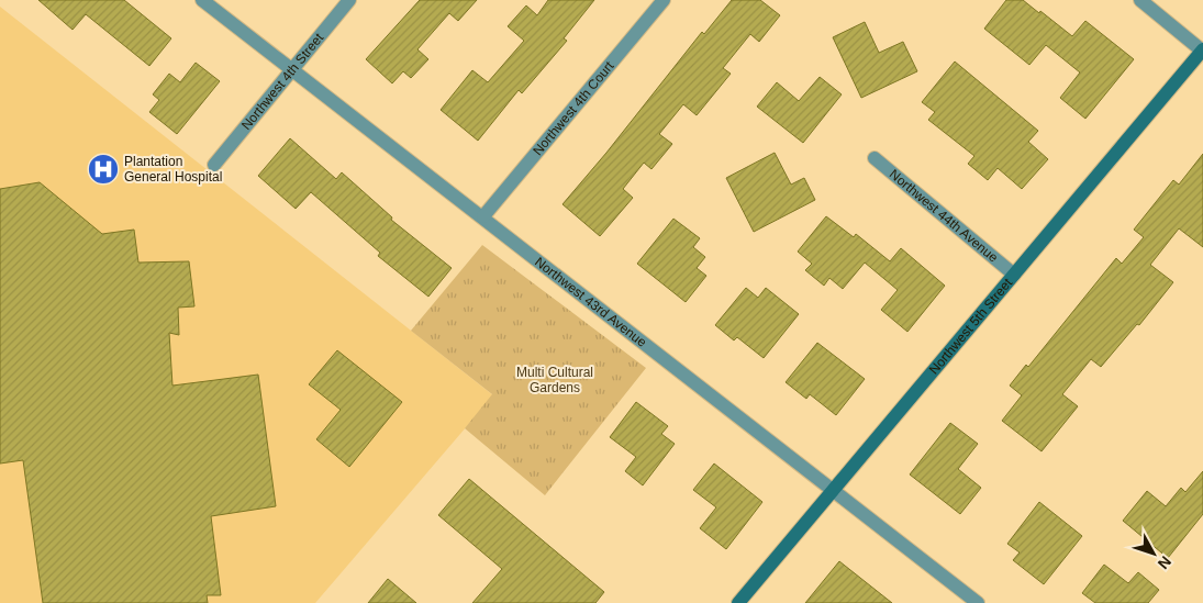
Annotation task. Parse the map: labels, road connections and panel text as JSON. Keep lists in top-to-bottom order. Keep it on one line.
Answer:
{"streets":{"street":["Northwest 4th Street","Northwest 4th Court","Northwest 44th Avenue","Northwest 43rd Avenue","Northwest 5th Street"]},"crossings":[["Northwest 4th Street","Northwest 43rd Avenue"],["Northwest 4th Court","Northwest 43rd Avenue"],["Northwest 44th Avenue","Northwest 5th Street"],["Northwest 43rd Avenue","Northwest 5th Street"]],"parks":["Multi Cultural Gardens"],"places":{"hospital":["Plantation General Hospital"]},"north":"bottom right"}
